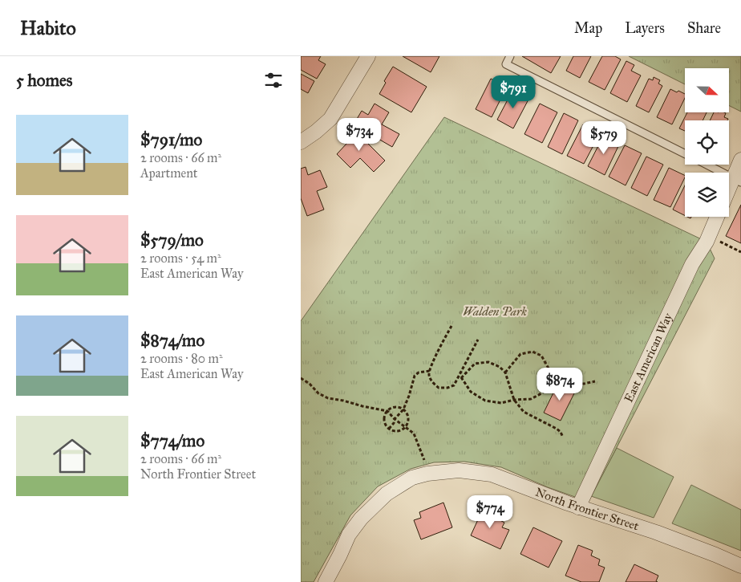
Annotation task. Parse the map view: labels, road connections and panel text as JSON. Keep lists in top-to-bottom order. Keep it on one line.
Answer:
{"streets":{"street":["East American Way","North Frontier Street"]},"crossings":[["East American Way","North Frontier Street"]],"parks":["Walden Park"],"north":"right","page":{"header":"Habito","nav":["Map","Layers","Share"],"heading":"5 homes","price":["$791","$734","$579","$874","$774"],"list":[{"name":"$791/mo","note":"2 rooms · 66 m² · Apartment"},{"name":"$579/mo","note":"2 rooms · 54 m² · East American Way"},{"name":"$874/mo","note":"2 rooms · 80 m² · East American Way"},{"name":"$774/mo","note":"2 rooms · 66 m² · North Frontier Street"}]}}
